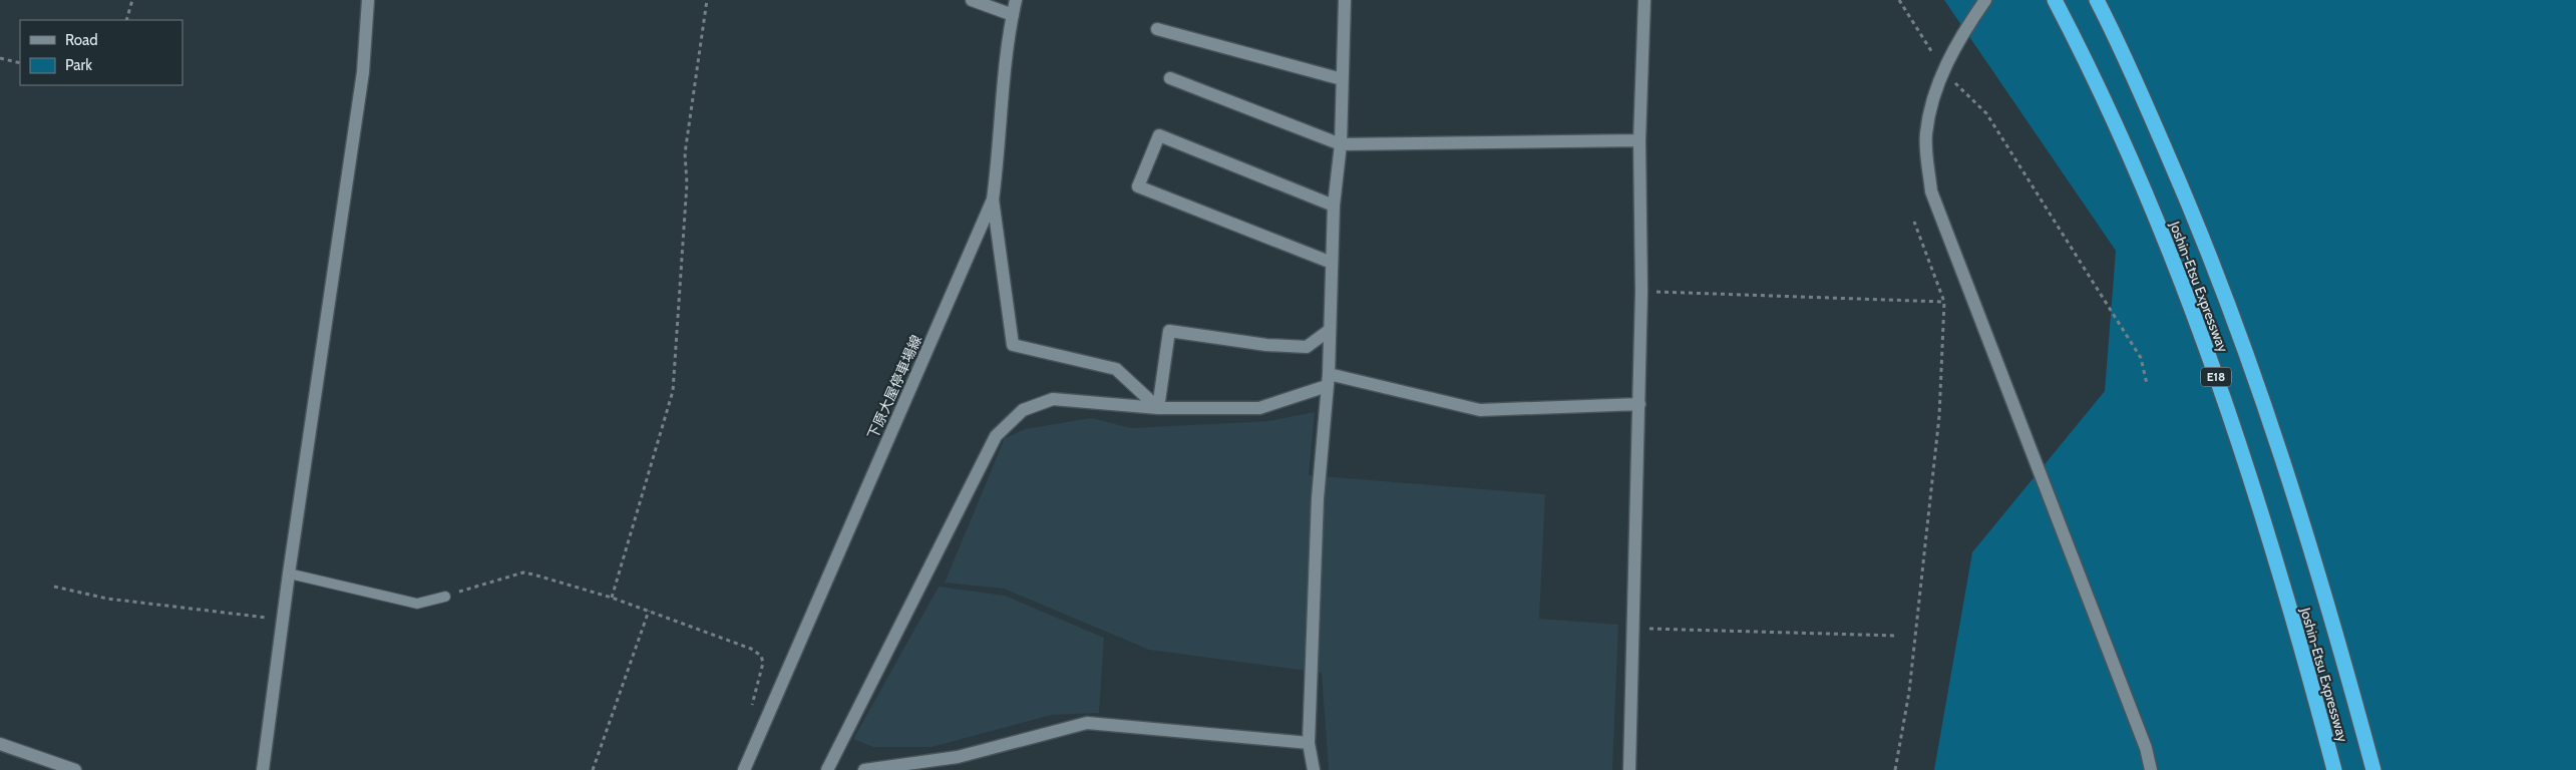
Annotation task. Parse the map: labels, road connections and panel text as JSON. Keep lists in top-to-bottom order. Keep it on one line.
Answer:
{"streets":{"highway":["Joshin-Etsu Expressway","E18"],"street":["下原大屋停車場線"]},"legend":["Road","Park"]}
